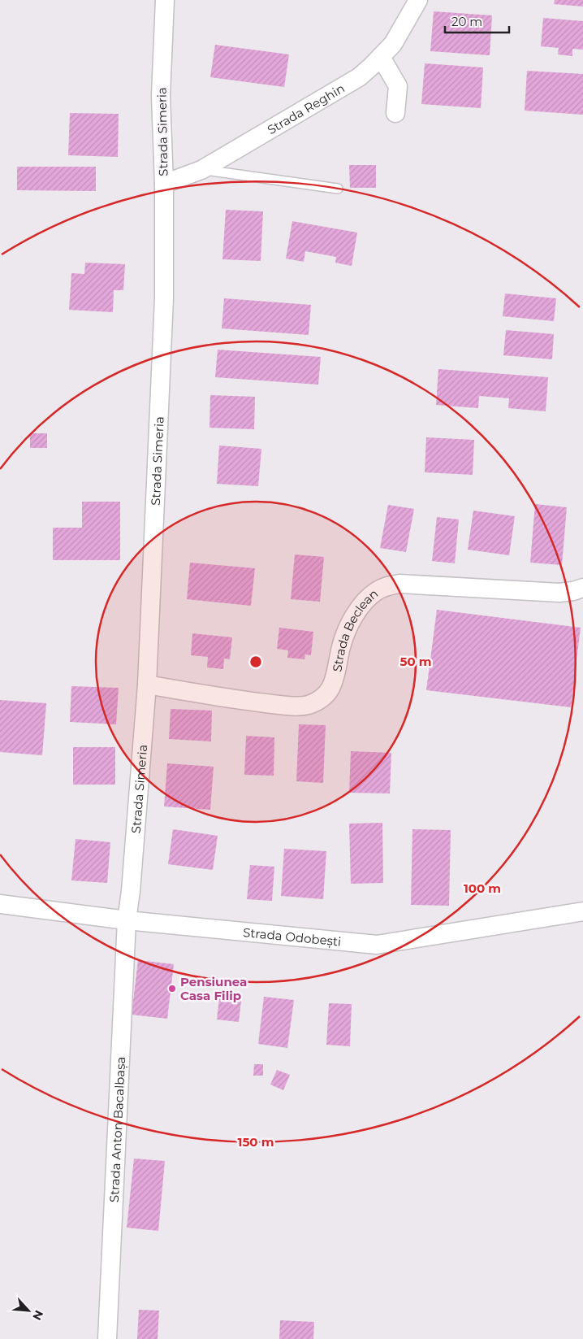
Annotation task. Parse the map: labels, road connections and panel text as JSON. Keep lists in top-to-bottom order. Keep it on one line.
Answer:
{"streets":{"street":["Strada Reghin","Strada Simeria","Strada Beclean","Strada Odobești","Strada Anton Bacalbașa"]},"crossings":[["Strada Reghin","Strada Simeria"],["Strada Simeria","Strada Beclean"],["Strada Simeria","Strada Odobești"],["Strada Simeria","Strada Anton Bacalbașa"],["Strada Odobești","Strada Anton Bacalbașa"]],"places":["Pensiunea Casa Filip"],"scale_bar":"20 m","north":"bottom right","rings":["50 m","100 m","150 m"]}
